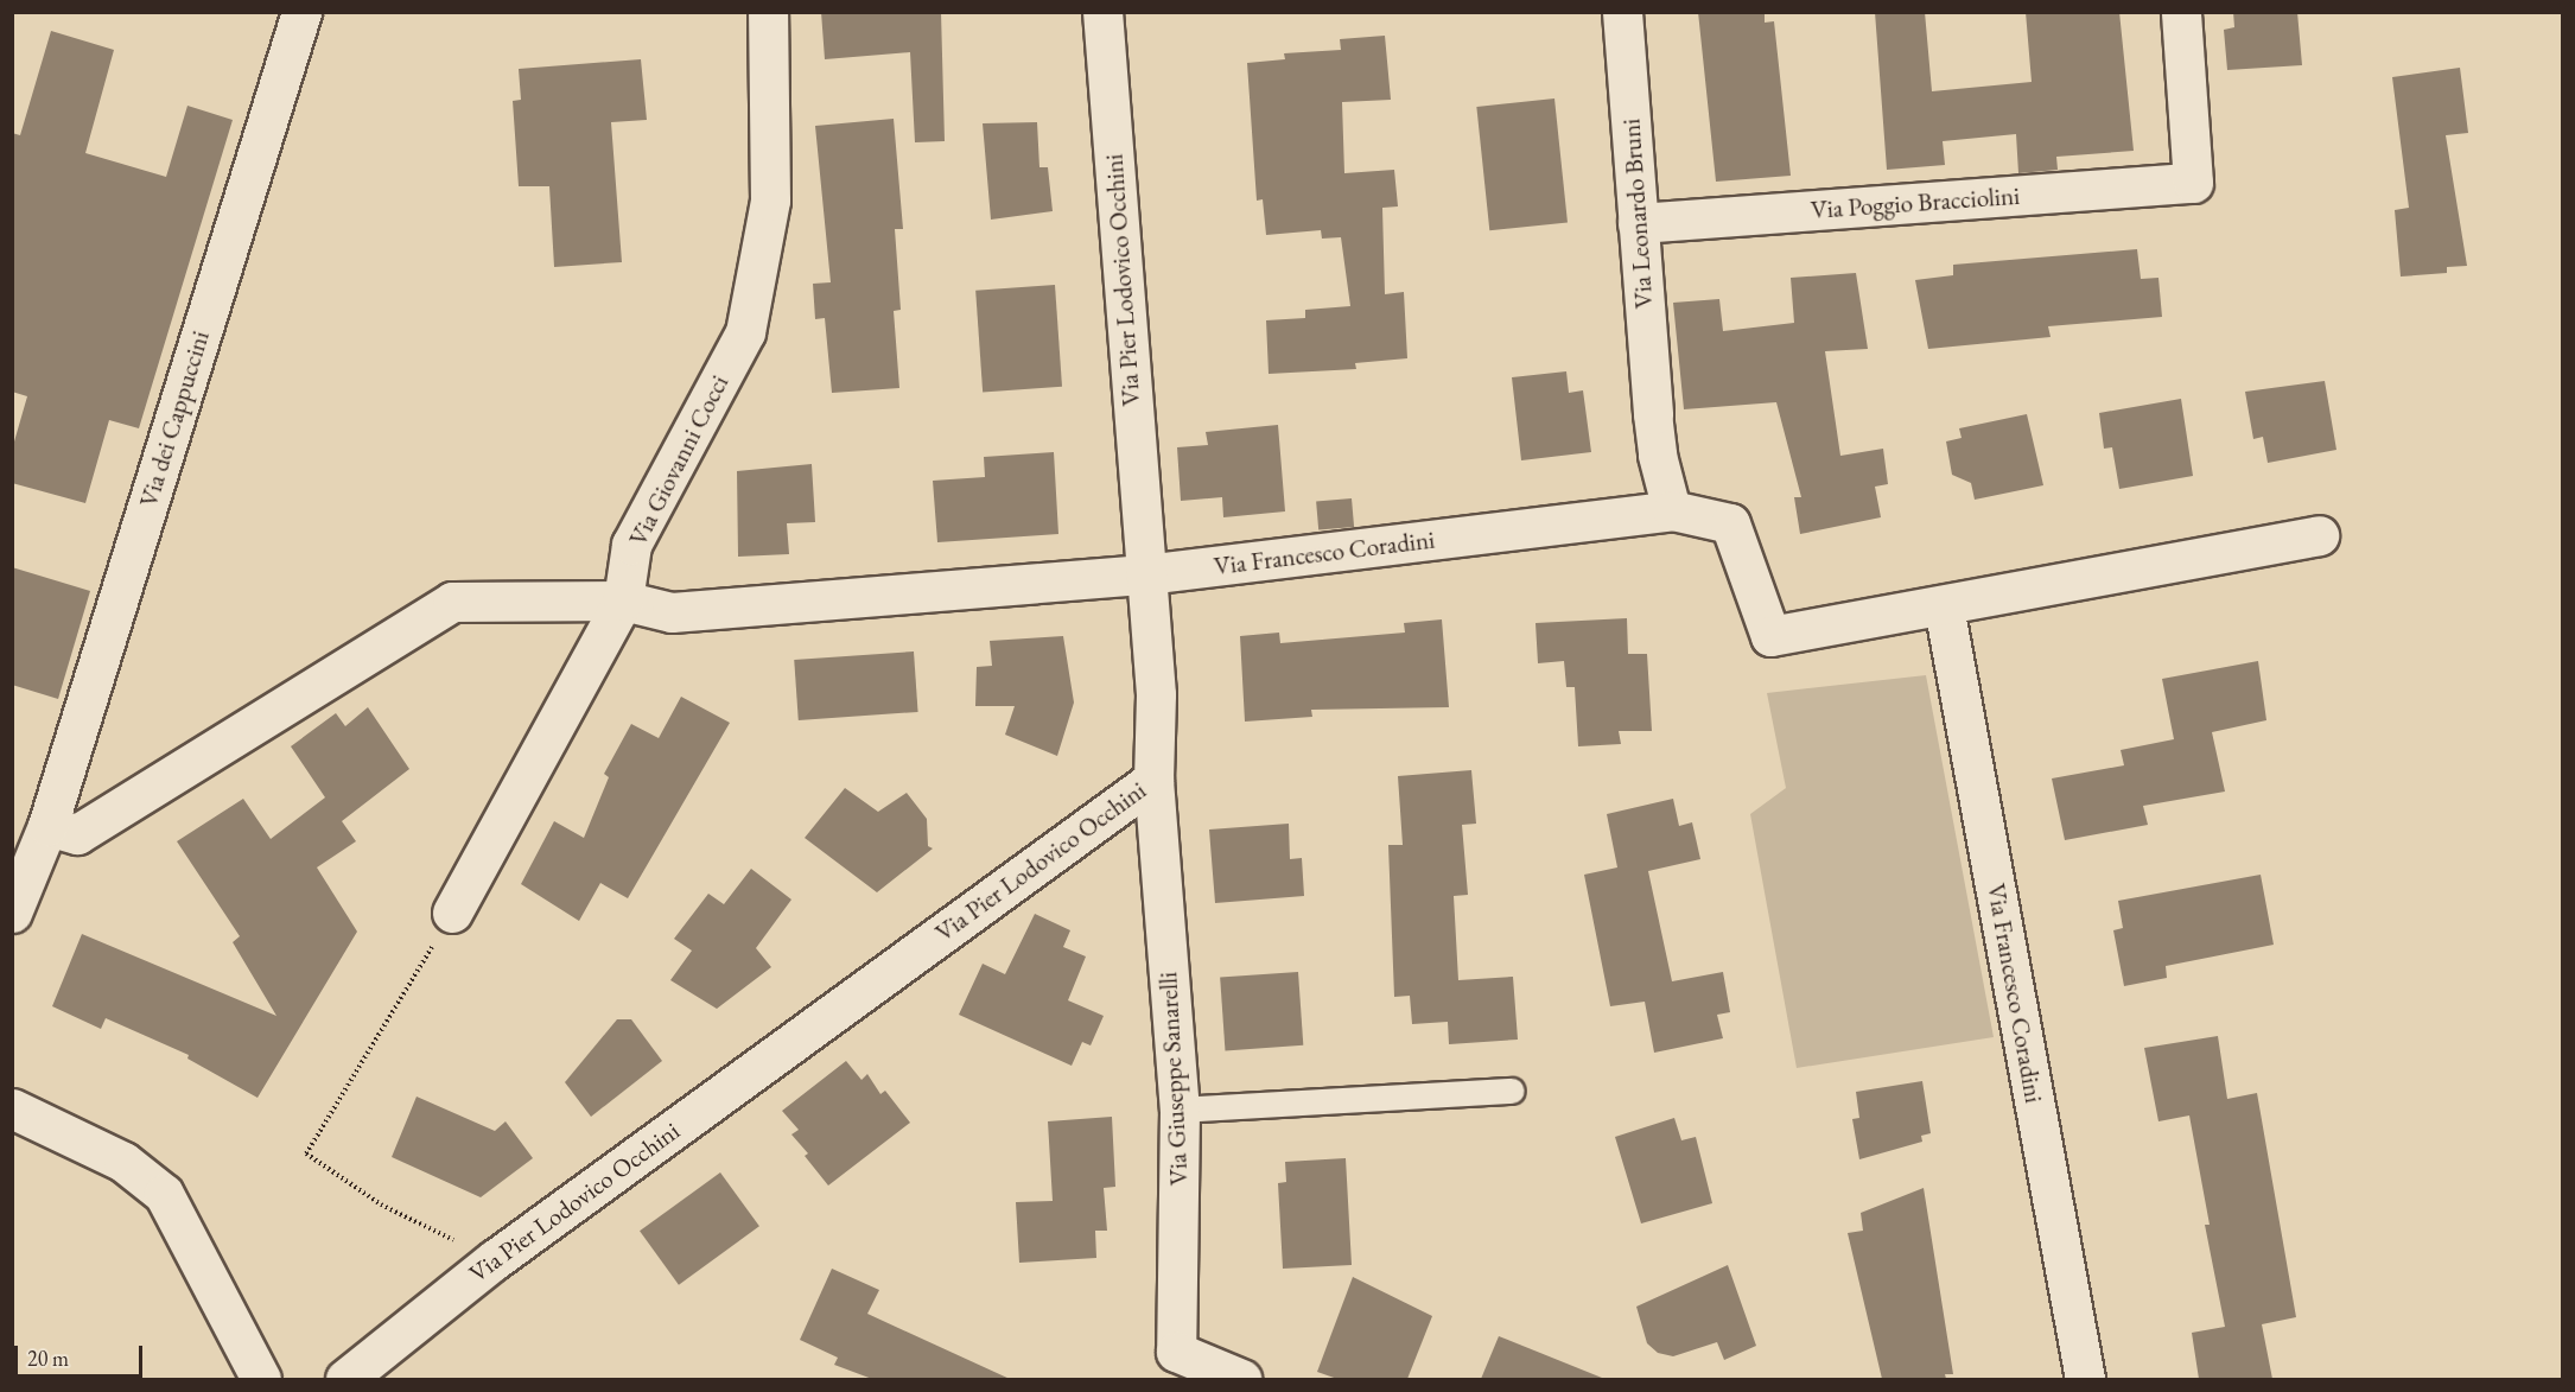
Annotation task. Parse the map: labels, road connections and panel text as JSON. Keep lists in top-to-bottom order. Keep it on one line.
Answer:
{"streets":{"street":["Via Poggio Bracciolini","Via Leonardo Bruni","Via Pier Lodovico Occhini","Via dei Cappuccini","Via Giovanni Cocci","Via Francesco Coradini","Via Giuseppe Sanarelli"]},"crossings":[["Via Poggio Bracciolini","Via Leonardo Bruni"],["Via Pier Lodovico Occhini","Via Francesco Coradini"],["Via Pier Lodovico Occhini","Via Giuseppe Sanarelli"],["Via Giovanni Cocci","Via Francesco Coradini"]],"scale_bar":"20 m"}
